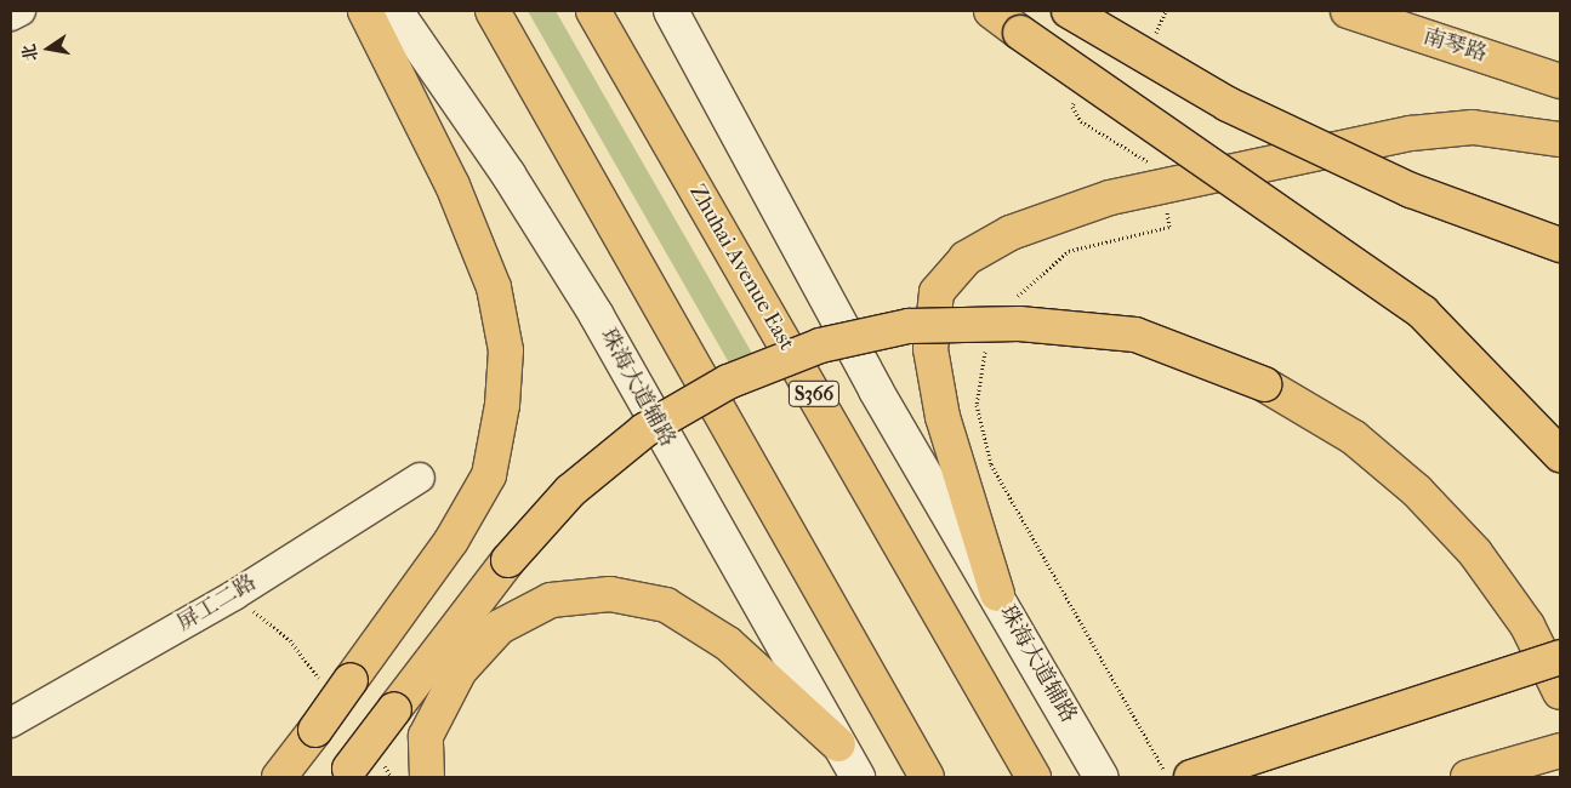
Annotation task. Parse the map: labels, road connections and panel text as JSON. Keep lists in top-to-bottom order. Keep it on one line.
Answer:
{"streets":{"main road":["南琴路","Zhuhai Avenue East","珠海大道辅路","S366"],"street":["屏工二路"]},"north":"left"}
